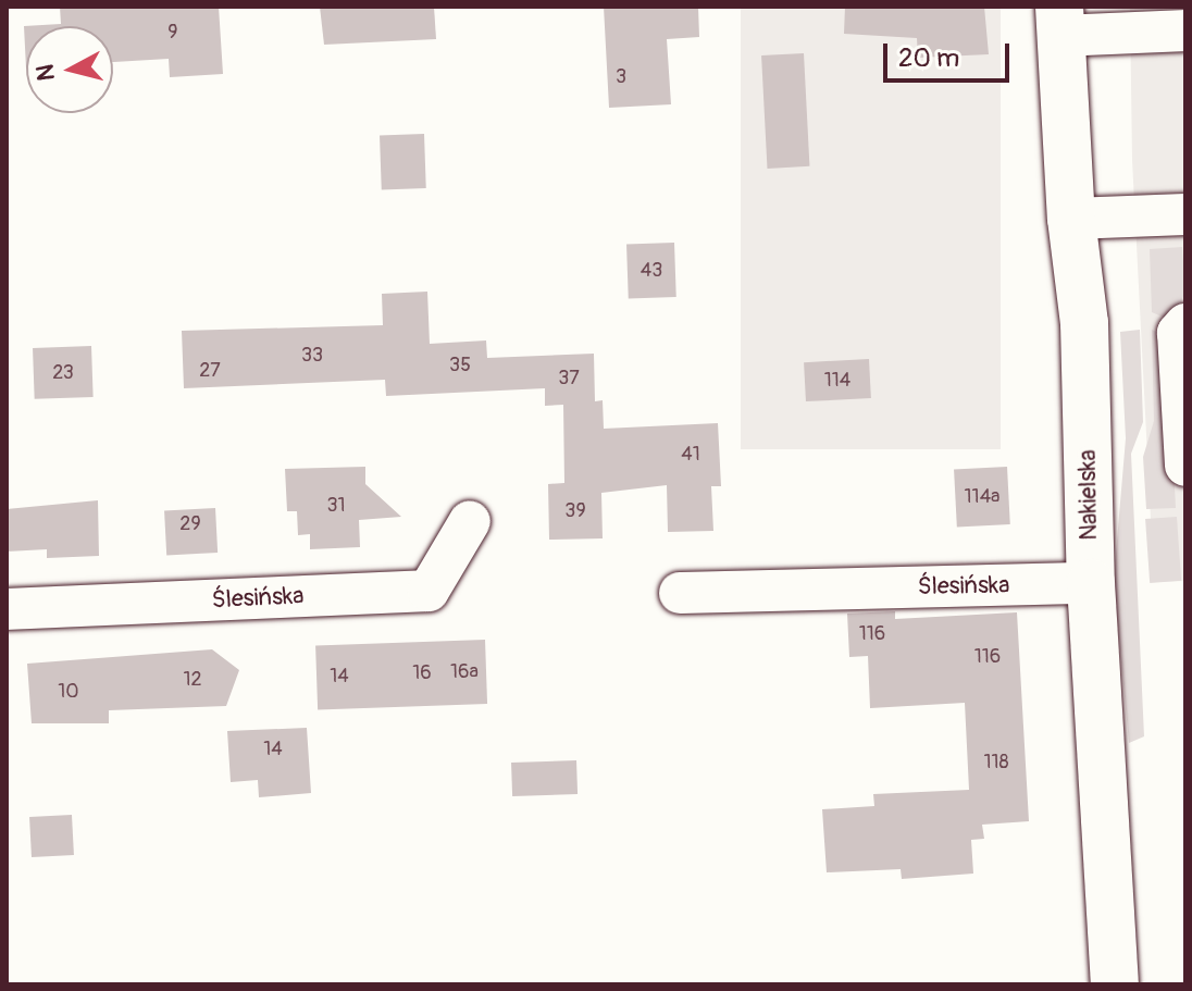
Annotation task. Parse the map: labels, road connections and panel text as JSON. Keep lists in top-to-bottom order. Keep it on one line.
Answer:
{"streets":{"main road":["Nakielska"],"street":["Ślesińska"]},"crossings":[["Nakielska","Ślesińska"]],"house_numbers":["9","3","43","33","35","27","23","37","114","41","114a","31","39","29","116","116","16a","16","14","12","10","14","118"],"scale_bar":"20 m","north":"left"}
